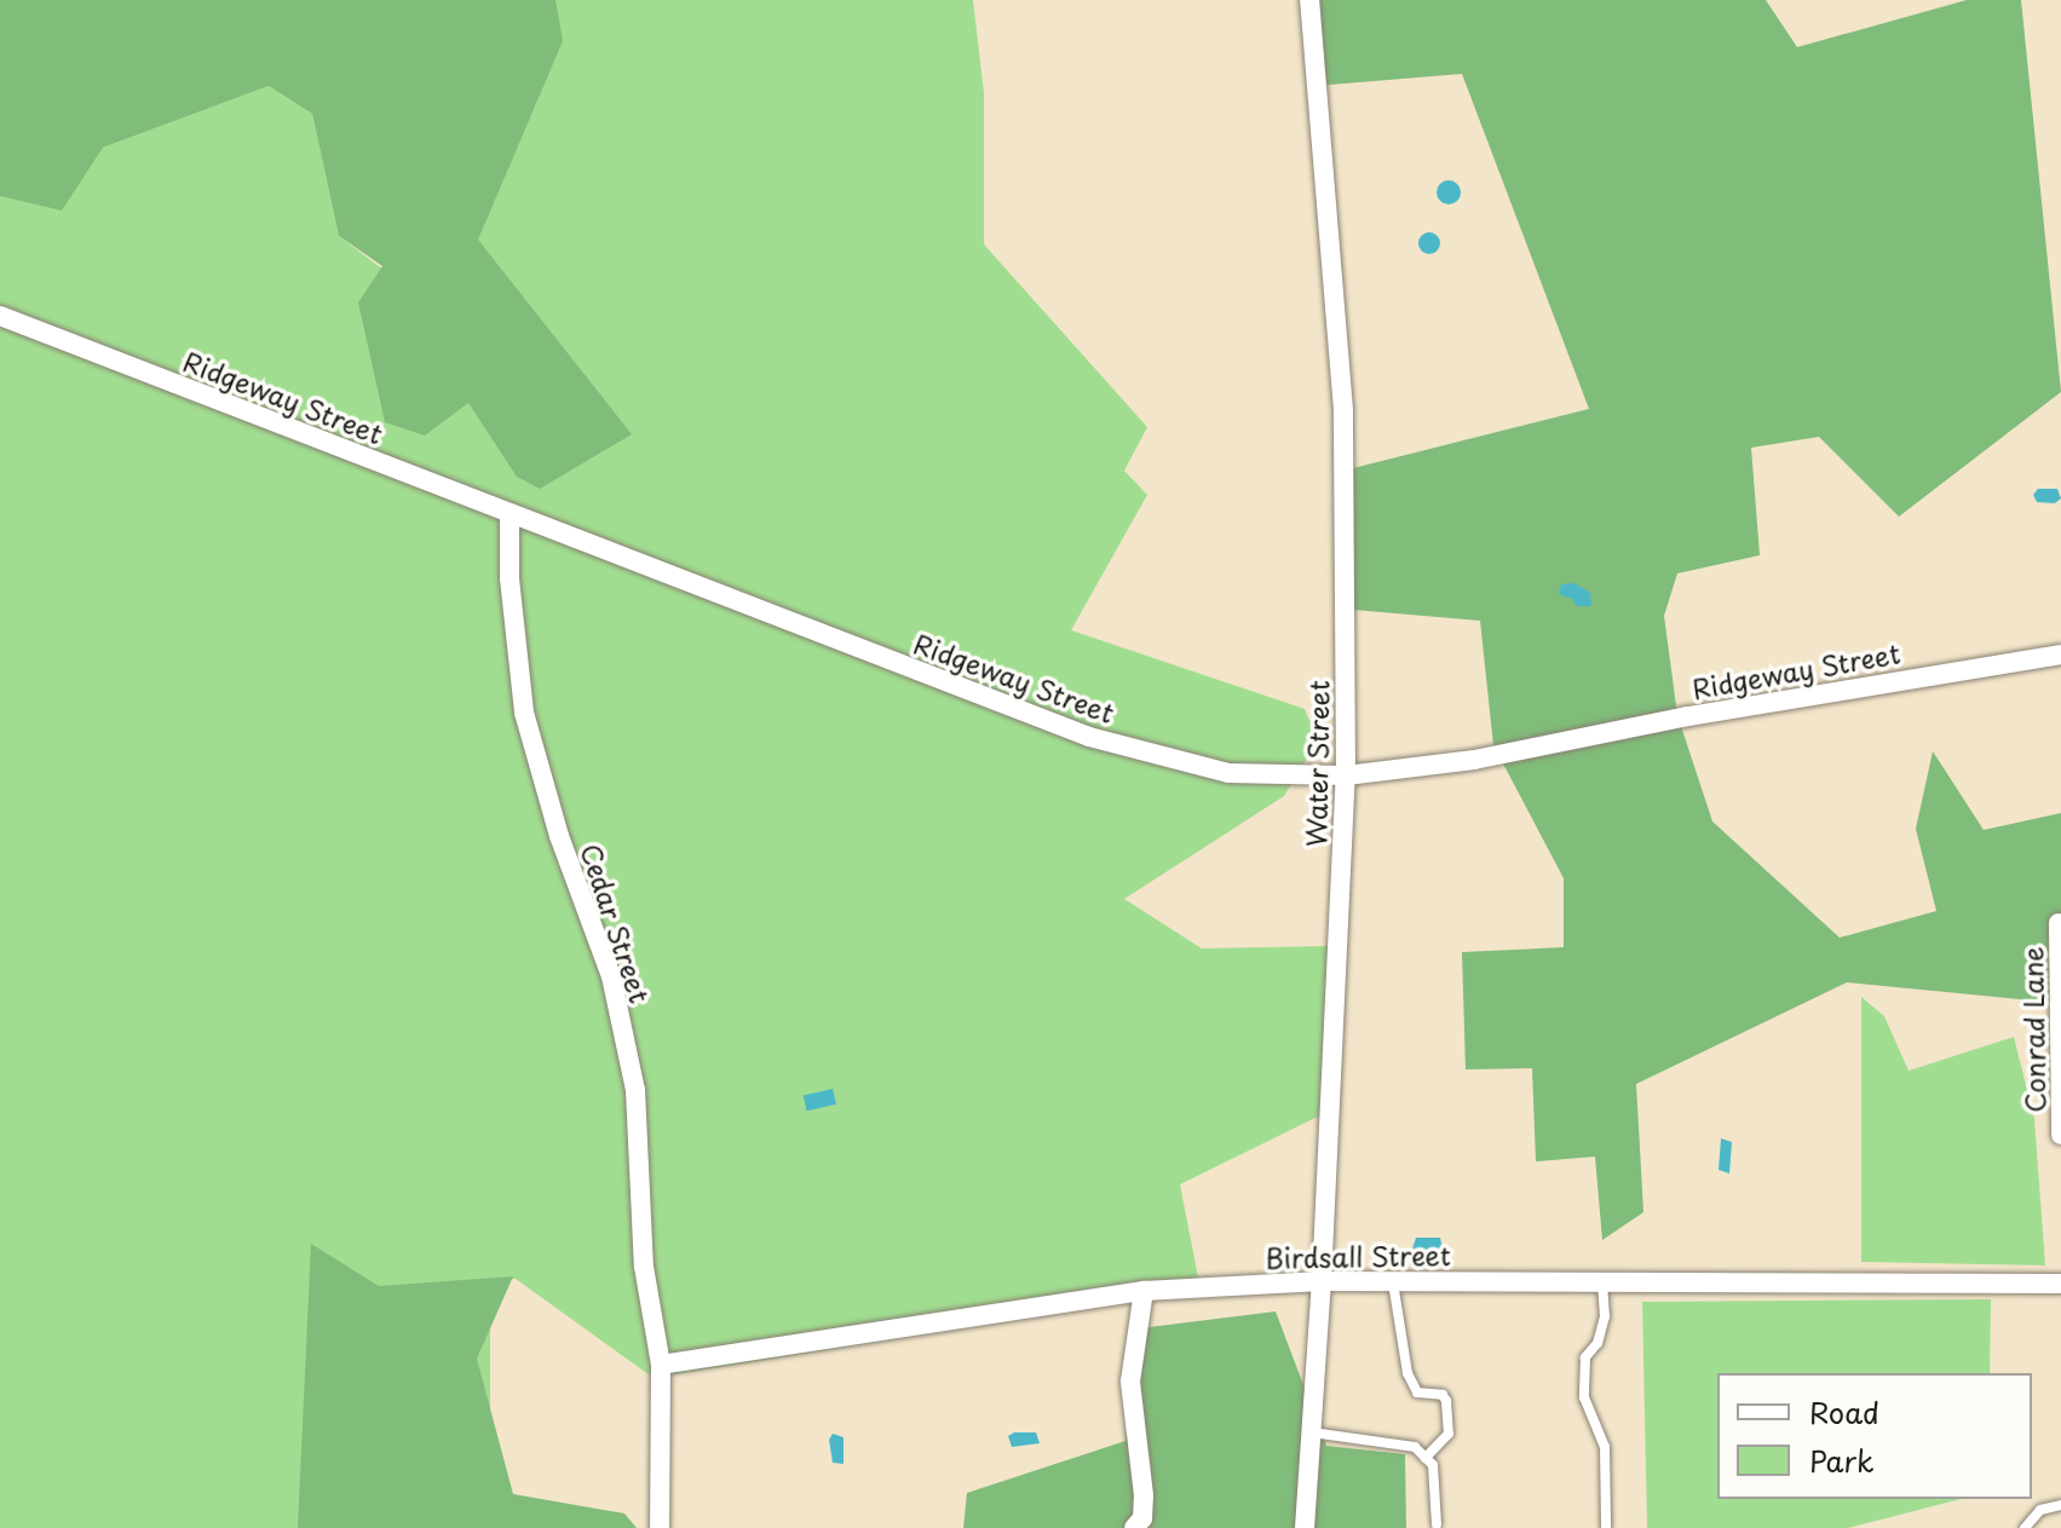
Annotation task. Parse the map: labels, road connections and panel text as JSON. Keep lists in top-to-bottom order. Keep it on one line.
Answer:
{"streets":{"street":["Ridgeway Street","Water Street","Cedar Street","Conrad Lane","Birdsall Street"]},"crossings":[["Ridgeway Street","Water Street"],["Ridgeway Street","Cedar Street"],["Water Street","Birdsall Street"],["Cedar Street","Birdsall Street"]],"legend":["Road","Park"]}
